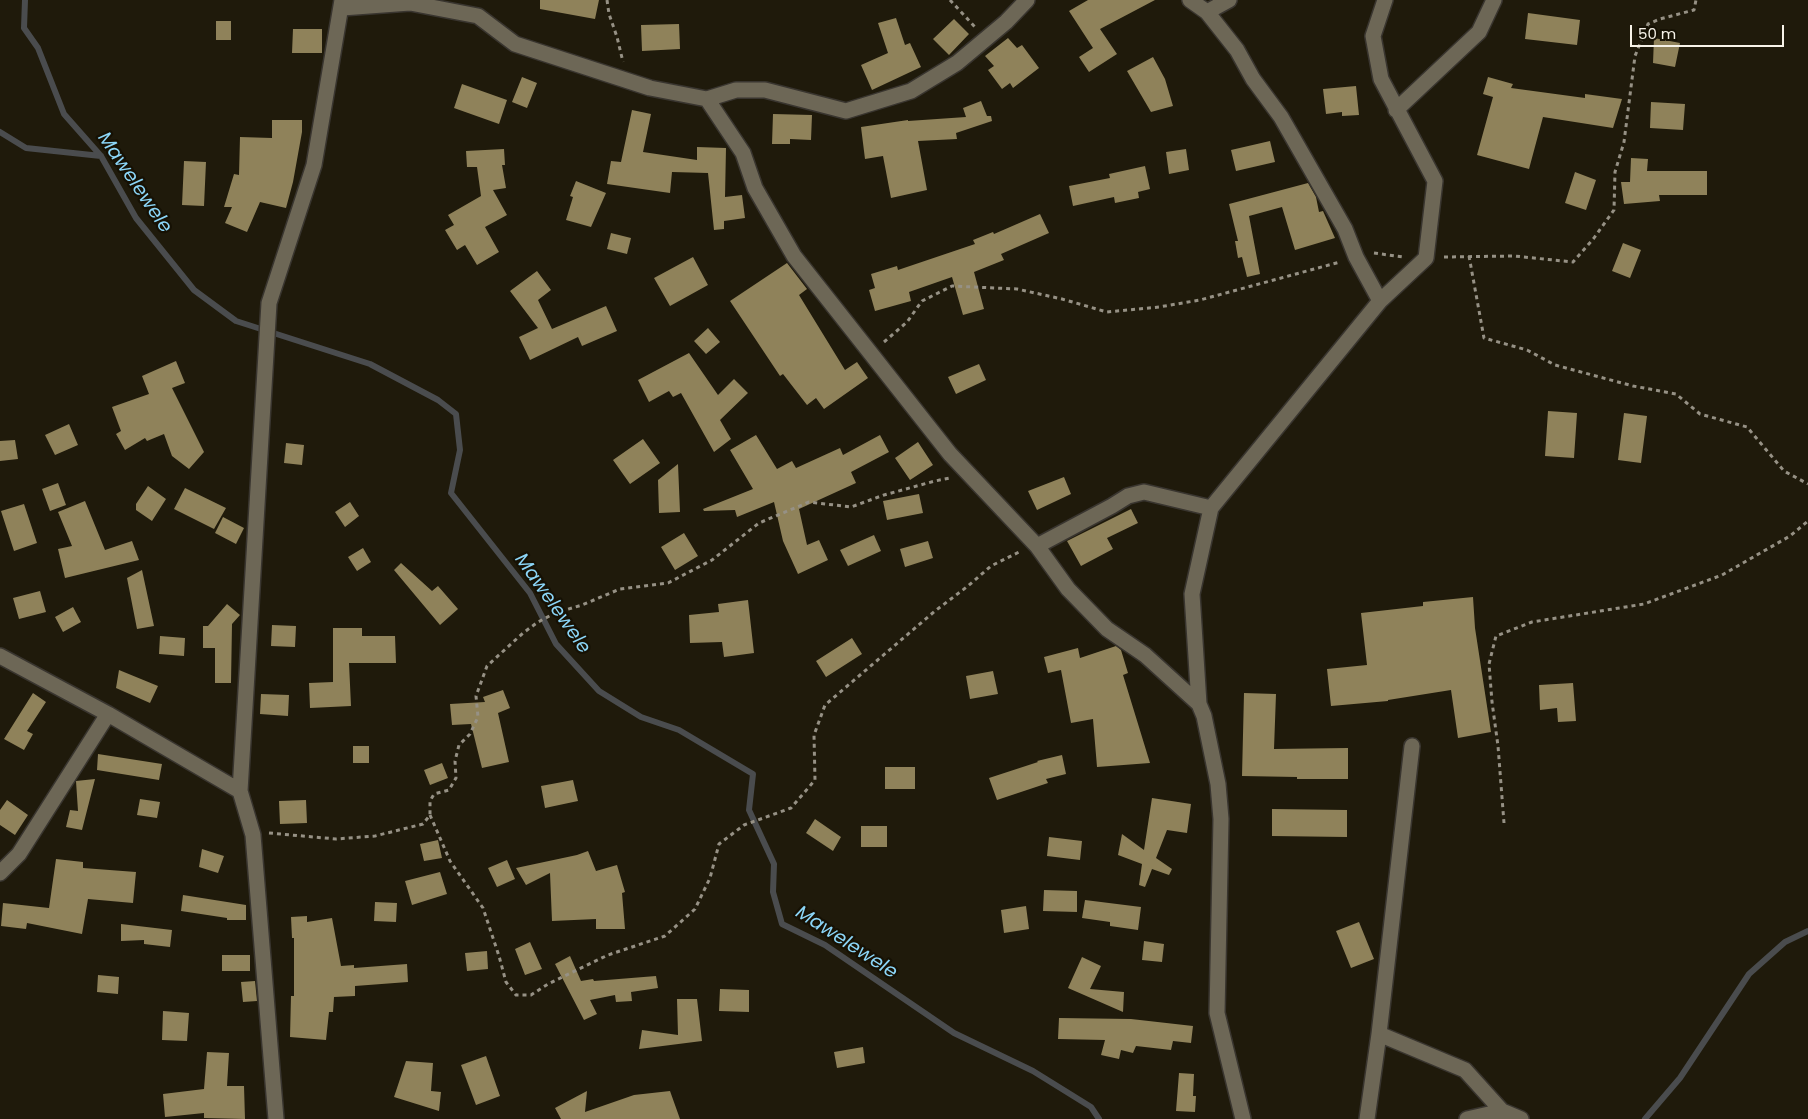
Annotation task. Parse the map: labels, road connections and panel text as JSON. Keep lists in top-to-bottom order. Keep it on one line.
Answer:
{"water":["Mawelewele"],"scale_bar":"50 m"}
